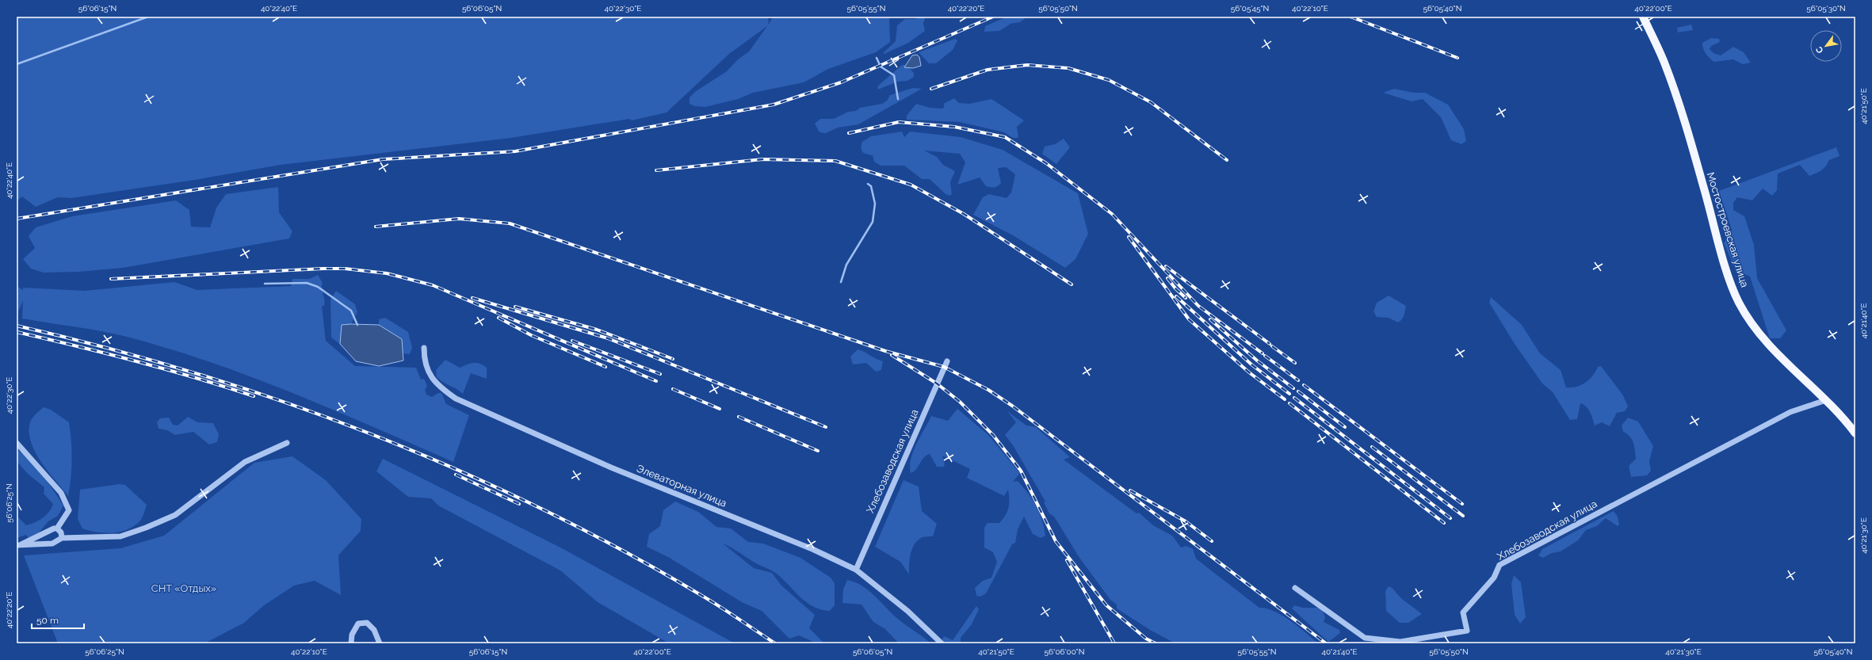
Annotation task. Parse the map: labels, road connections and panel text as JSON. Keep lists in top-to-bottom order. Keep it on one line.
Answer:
{"streets":{"main road":["Мостостроевская улица"],"street":["Хлебозаводская улица","Элеваторная улица"]},"crossings":[["Мостостроевская улица","Хлебозаводская улица"],["Хлебозаводская улица","Элеваторная улица"]],"parks":["СНТ «Отдых»"],"scale_bar":"50 m","north":"bottom left","coordinates":["56°06'15\"N","40°22'40\"E","56°06'05\"N","40°22'30\"E","56°05'55\"N","40°22'20\"E","56°05'50\"N","56°05'45\"N","40°22'10\"E","56°05'40\"N","40°22'00\"E","56°05'30\"N","40°21'50\"E","40°21'40\"E","56°06'25\"N","40°21'30\"E","56°06'00\"N"]}
